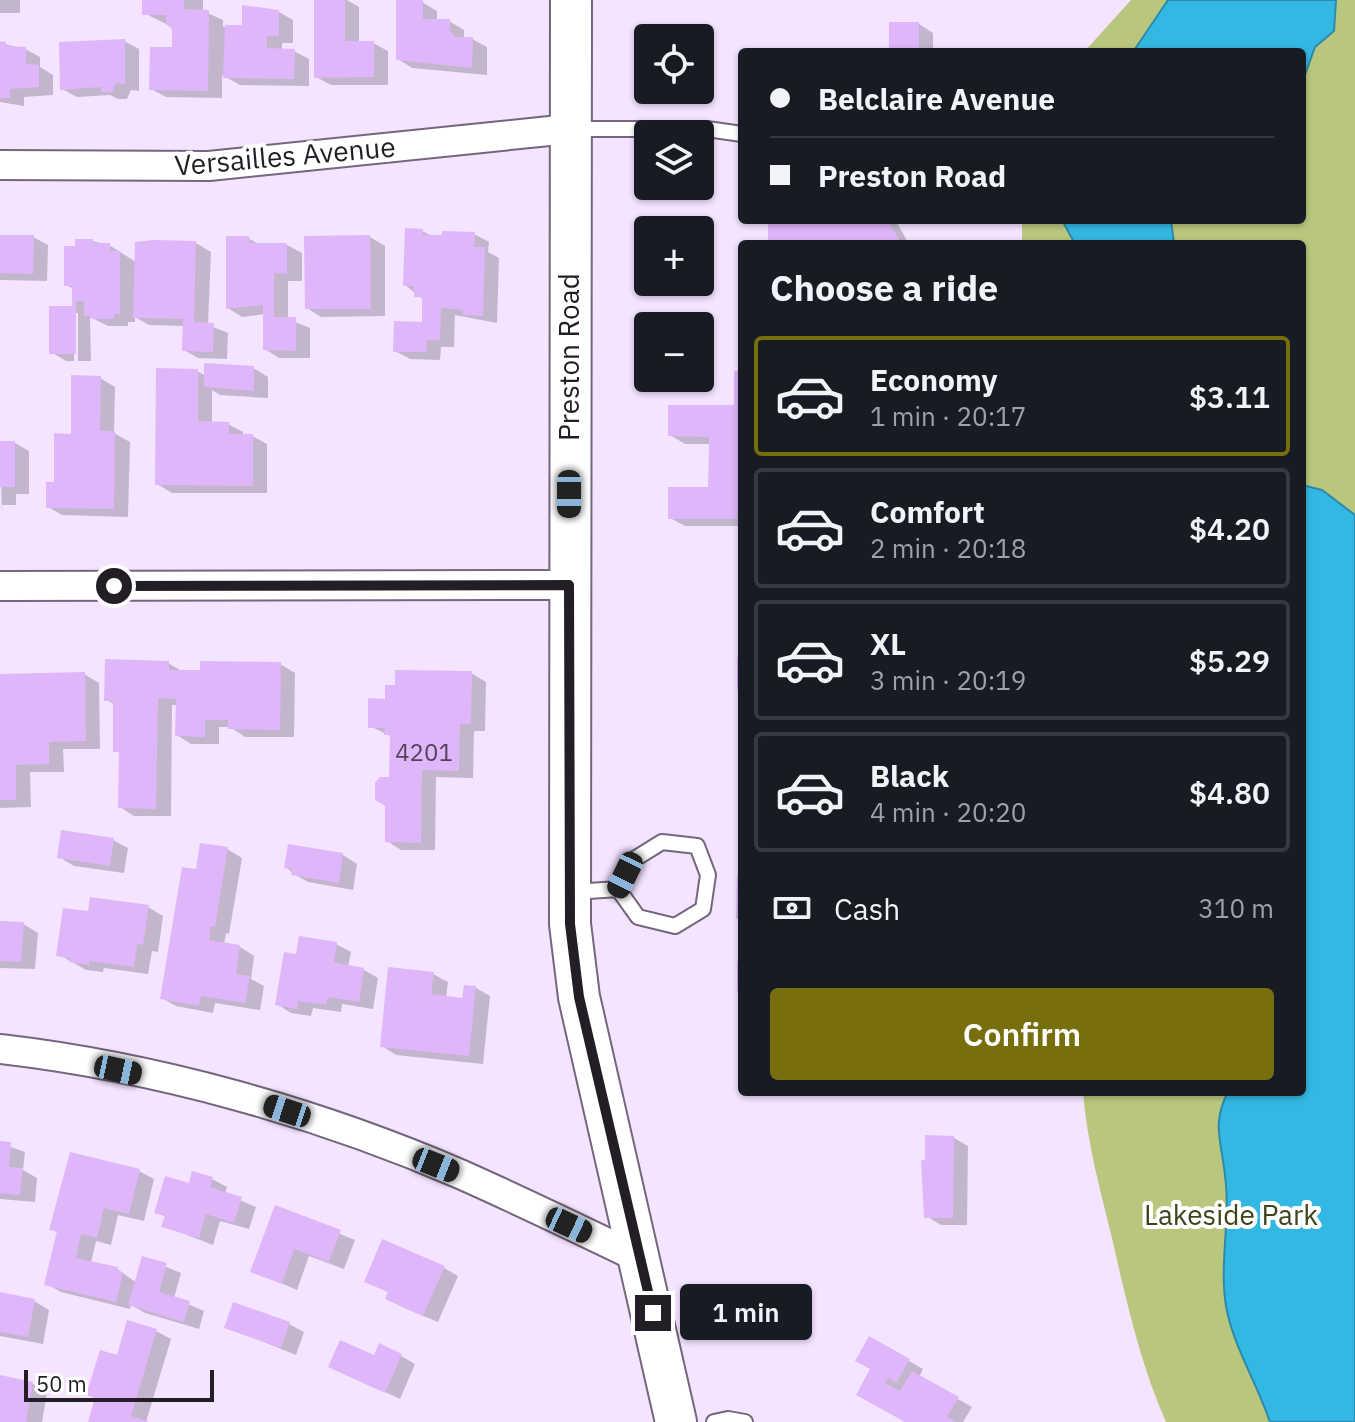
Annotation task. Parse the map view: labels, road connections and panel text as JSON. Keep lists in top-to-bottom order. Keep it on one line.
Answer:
{"streets":{"main road":["Preston Road"],"street":["Versailles Avenue"]},"crossings":[["Versailles Avenue","Preston Road"]],"parks":["Lakeside Park"],"house_numbers":["4201"],"scale_bar":"50 m","page":{"map_buttons":["+","−"],"banner":["Belclaire Avenue","Preston Road"],"heading":"Choose a ride","list":[{"name":"Economy","note":"1 min · 20:17","value":"$3.11"},{"name":"Comfort","note":"2 min · 20:18","value":"$4.20"},{"name":"XL","note":"3 min · 20:19","value":"$5.29"},{"name":"Black","note":"4 min · 20:20","value":"$4.80"}],"pay":["Cash","310 m"],"buttons":"Confirm","bubble":"1 min","scale":"50 m"}}
